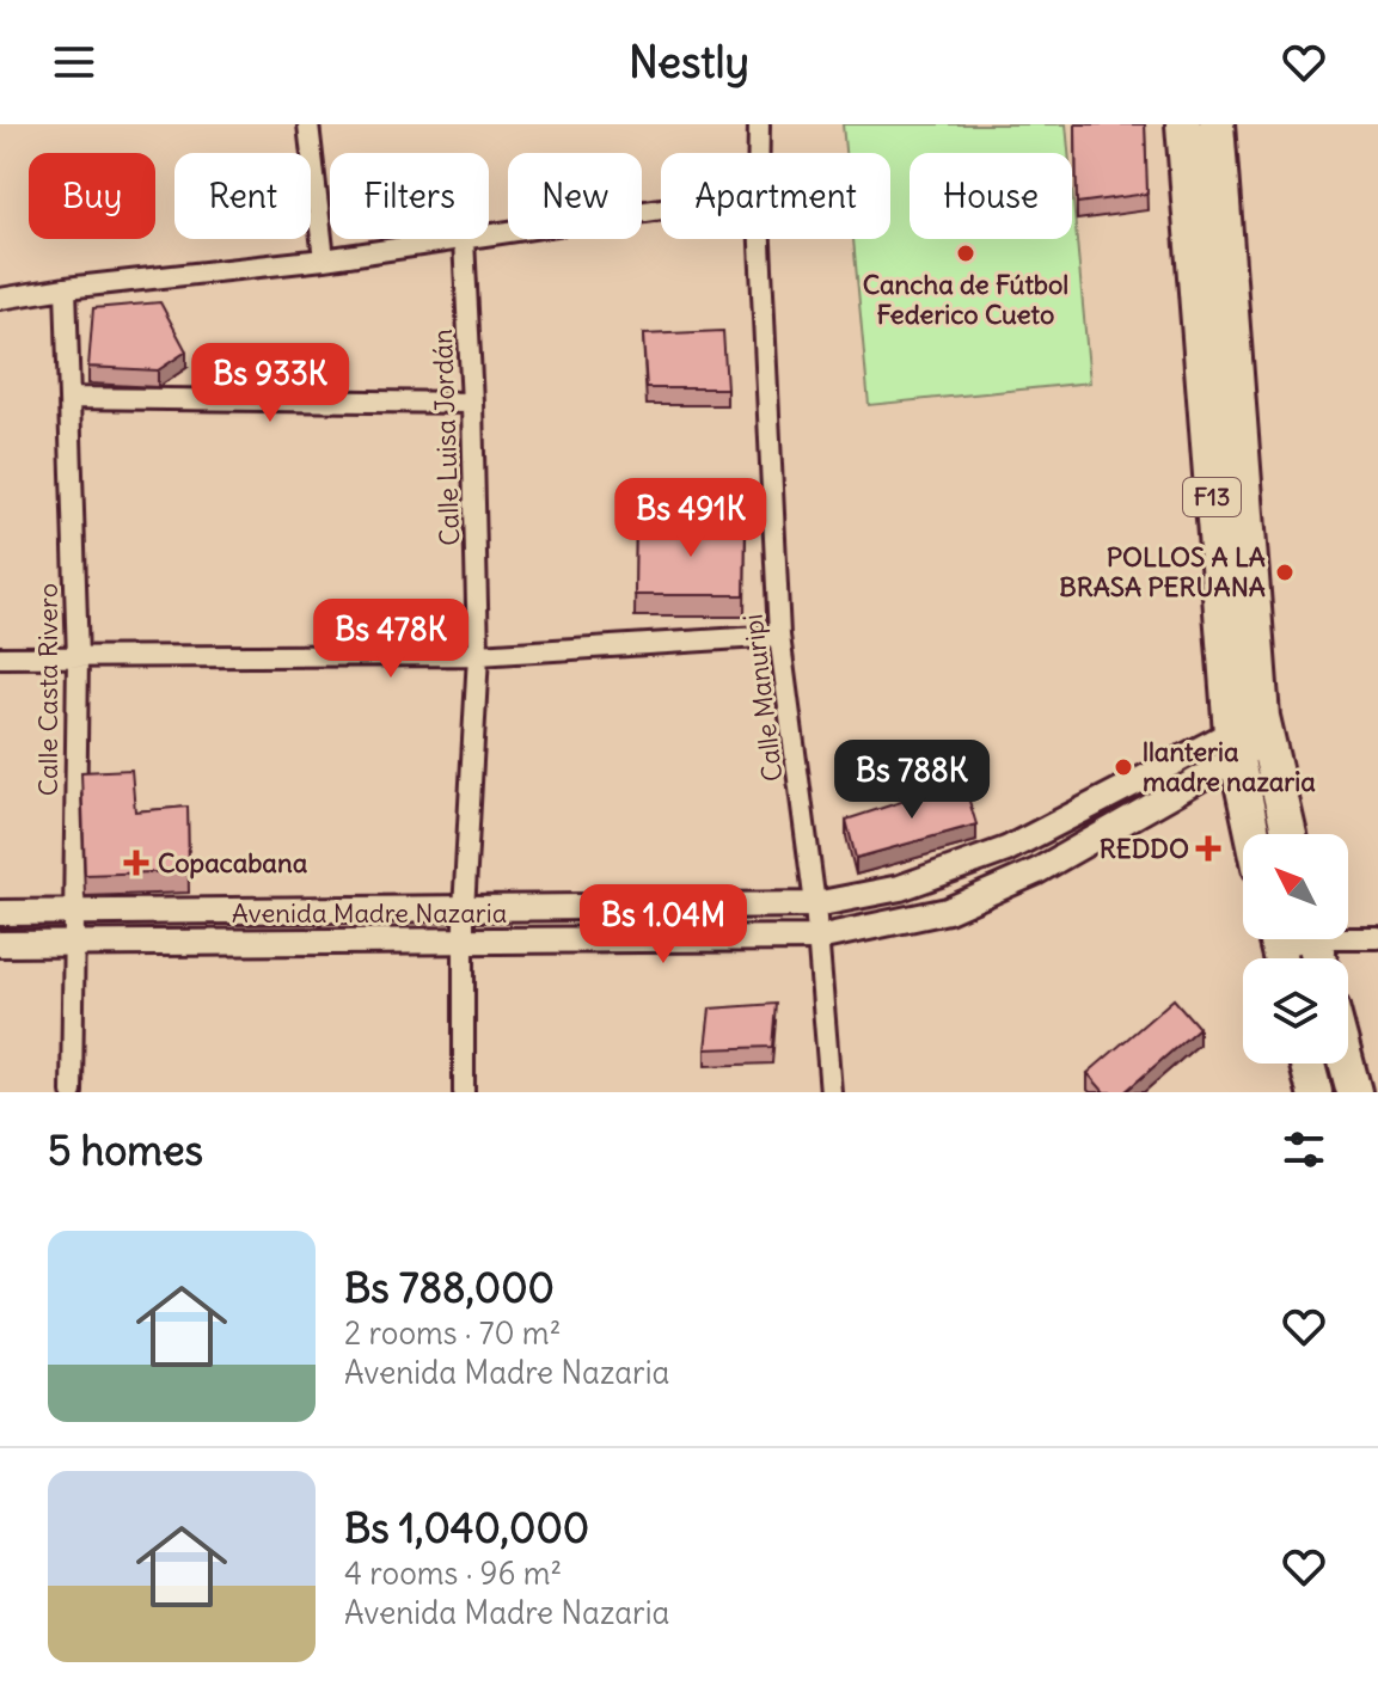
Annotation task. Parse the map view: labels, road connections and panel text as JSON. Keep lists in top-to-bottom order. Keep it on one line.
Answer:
{"streets":{"highway":["F13"],"street":["Calle Luisa Jordán","Calle Casta Rivero","Calle Manuripi","Avenida Madre Nazaria"]},"crossings":[["Calle Luisa Jordán","Avenida Madre Nazaria"],["F13","Avenida Madre Nazaria"],["Calle Casta Rivero","Avenida Madre Nazaria"],["Calle Manuripi","Avenida Madre Nazaria"]],"places":{"other":["Cancha de Fútbol Federico Cueto","POLLOS A LA BRASA PERUANA","llanteria madre nazaria"],"health":["REDDO","Copacabana"]},"north":"top left","page":{"header":"Nestly","chip":["Buy","Rent","Filters","New","Apartment","House"],"price":["Bs 933K","Bs 491K","Bs 478K","Bs 788K","Bs 1.04M"],"heading":"5 homes","list":[{"name":"Bs 788,000","note":"2 rooms · 70 m² · Avenida Madre Nazaria"},{"name":"Bs 1,040,000","note":"4 rooms · 96 m² · Avenida Madre Nazaria"}]}}
